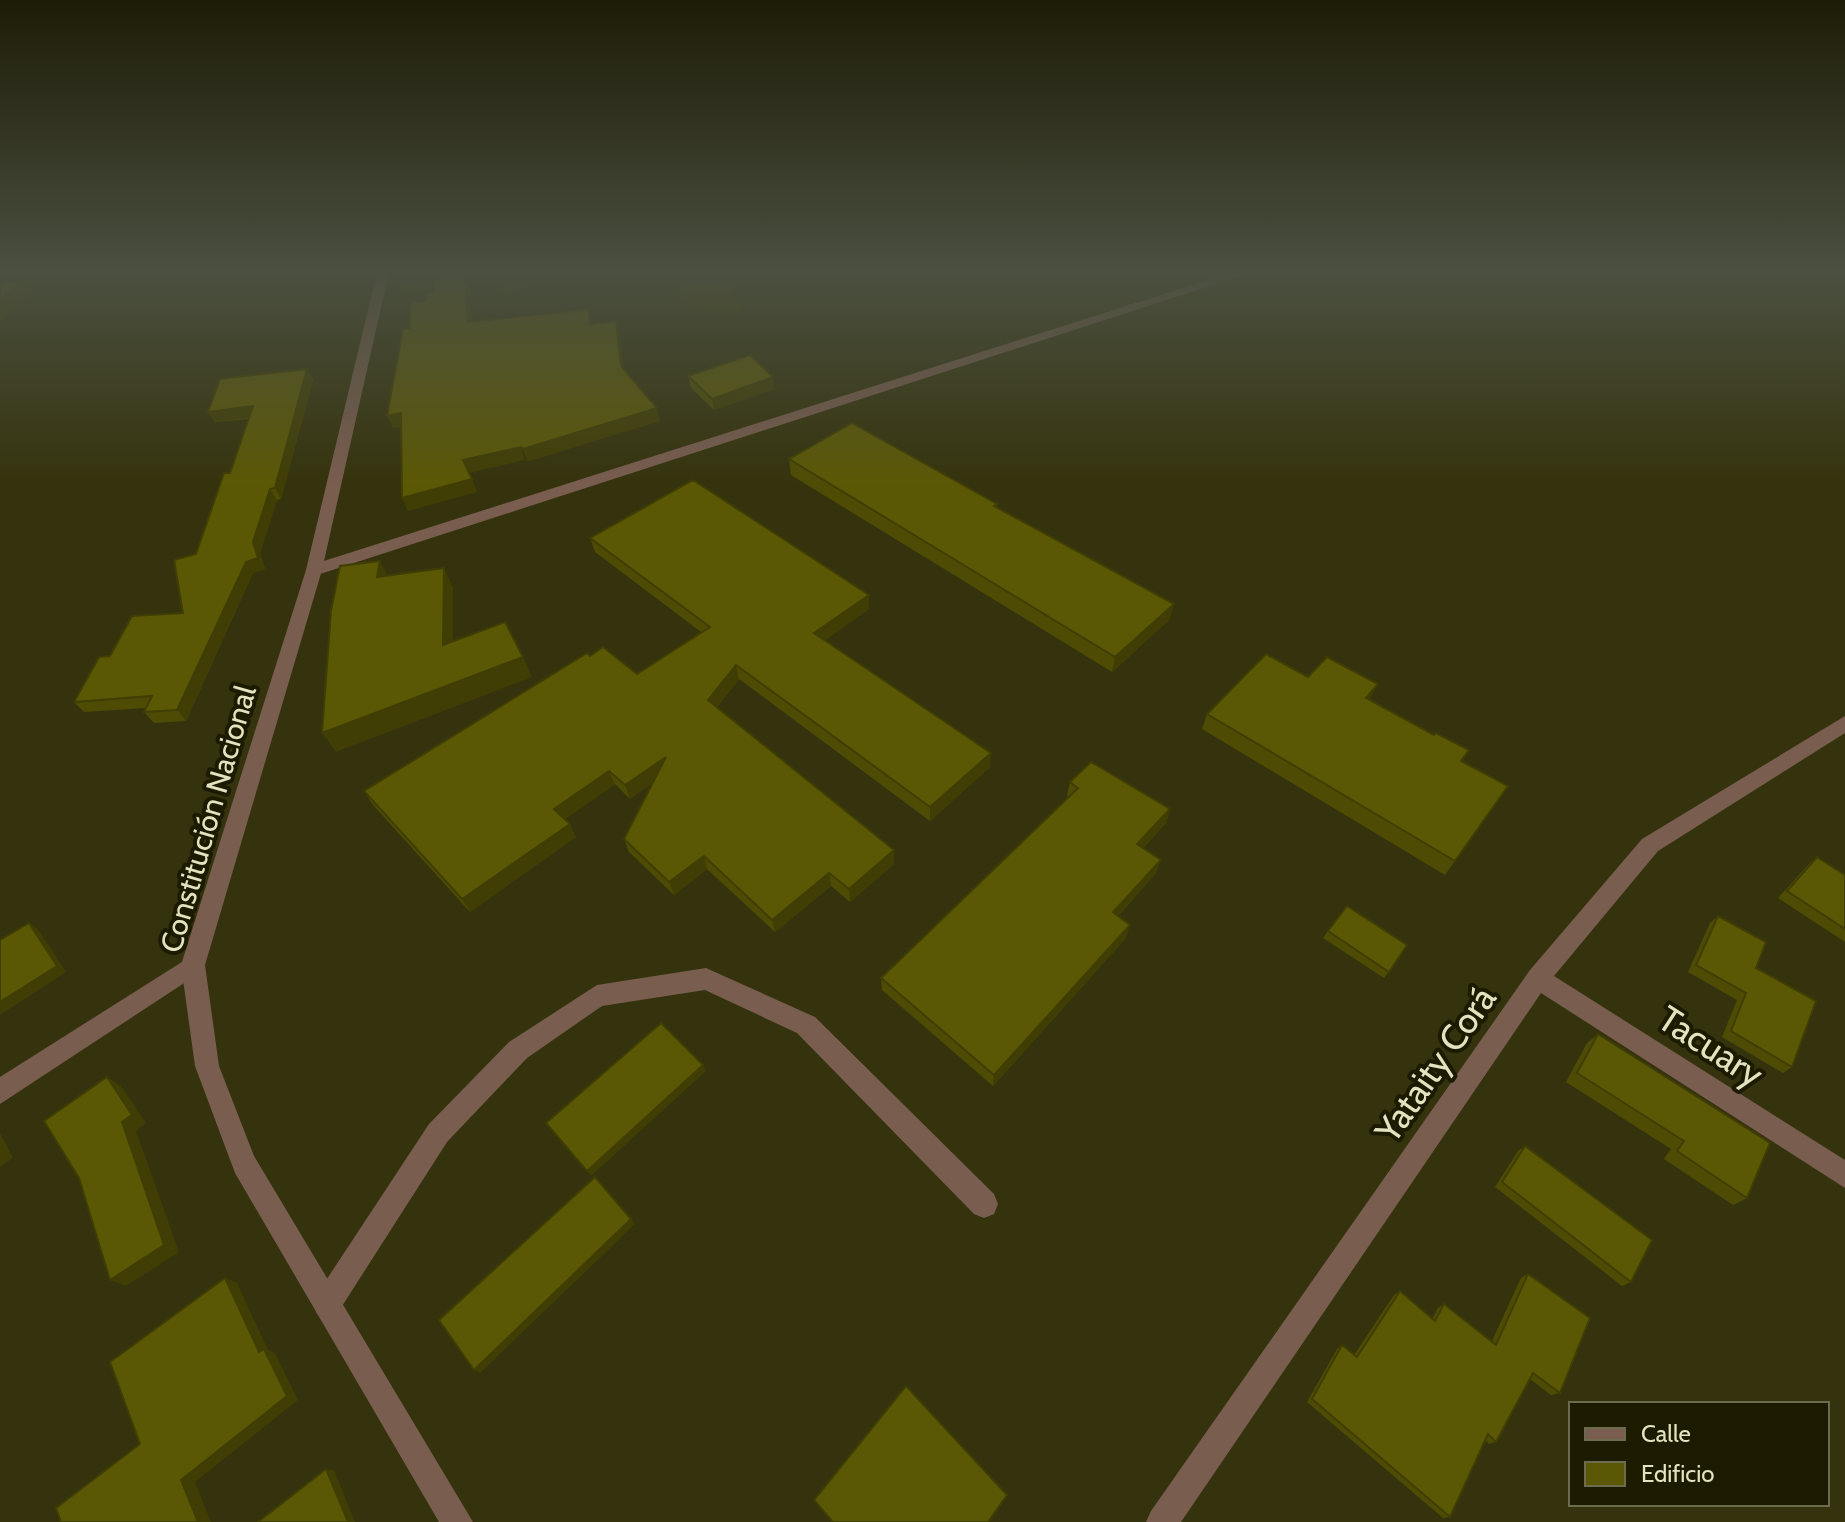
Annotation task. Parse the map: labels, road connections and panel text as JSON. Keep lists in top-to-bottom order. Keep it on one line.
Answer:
{"streets":{"street":["Constitución Nacional","Tacuary","Yataity Corá"]},"crossings":[["Tacuary","Yataity Corá"]],"legend":["Calle","Edificio"]}
